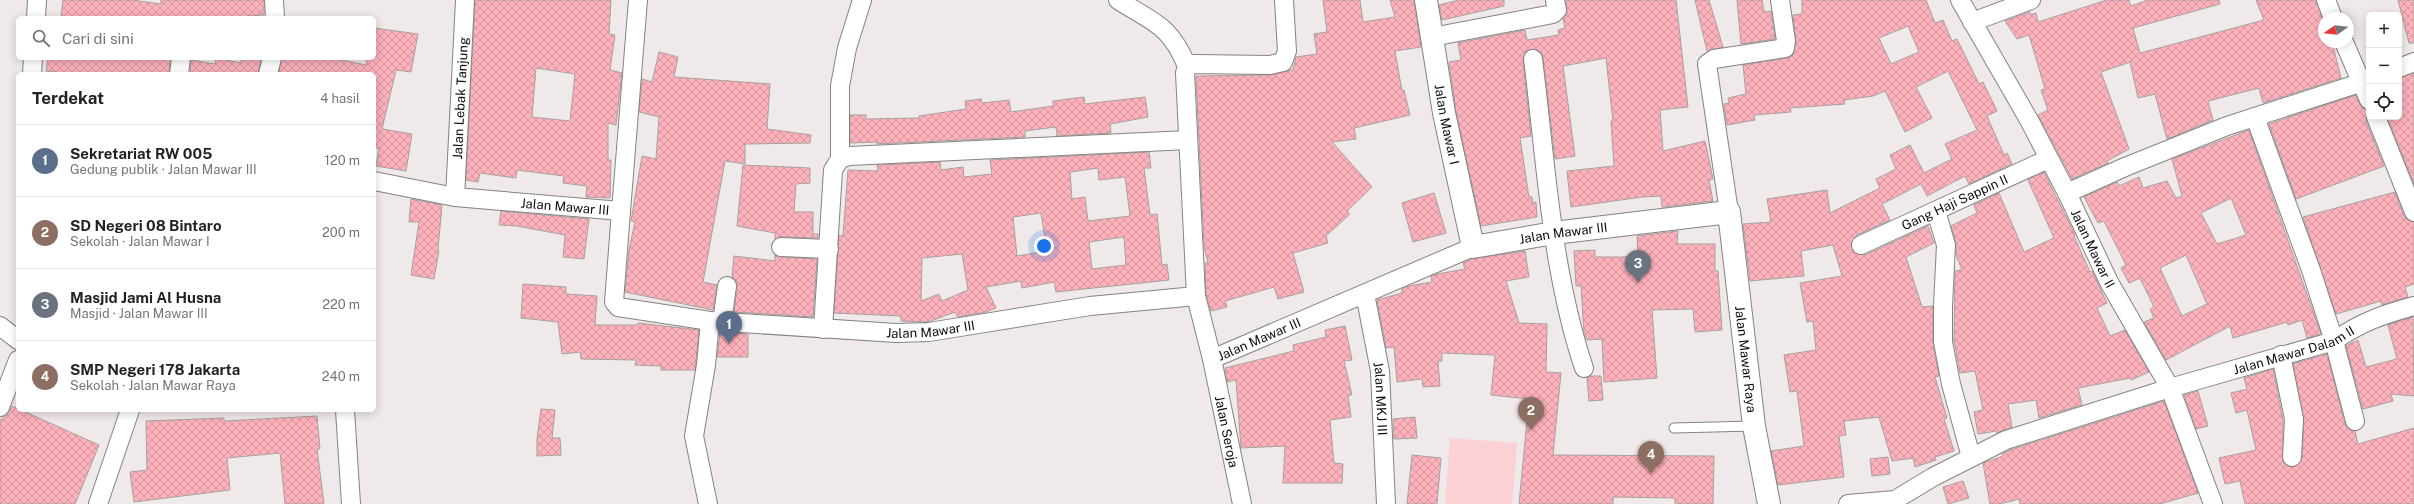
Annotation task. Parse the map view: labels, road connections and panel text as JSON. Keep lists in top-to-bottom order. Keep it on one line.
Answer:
{"streets":{"street":["Jalan Lebak Tanjung","Jalan Mawar I","Gang Haji Sappin II","Jalan Mawar III","Jalan Mawar II","Jalan Mawar Dalam II","Jalan Mawar Raya","Jalan MKJ III","Jalan Seroja"]},"crossings":[["Jalan Lebak Tanjung","Jalan Mawar III"],["Jalan Mawar I","Jalan Mawar III"],["Gang Haji Sappin II","Jalan Mawar II"],["Jalan Mawar III","Jalan Mawar Raya"],["Jalan Mawar III","Jalan MKJ III"],["Jalan Mawar III","Jalan Seroja"],["Jalan Mawar II","Jalan Mawar Dalam II"]],"north":"left","page":{"map_buttons":["+","−"],"search":"Cari di sini","heading":["Terdekat","4 hasil"],"list":[{"mark":"1","name":"Sekretariat RW 005","note":"Gedung publik · Jalan Mawar III","value":"120 m"},{"mark":"2","name":"SD Negeri 08 Bintaro","note":"Sekolah · Jalan Mawar I","value":"200 m"},{"mark":"3","name":"Masjid Jami Al Husna","note":"Masjid · Jalan Mawar III","value":"220 m"},{"mark":"4","name":"SMP Negeri 178 Jakarta","note":"Sekolah · Jalan Mawar Raya","value":"240 m"}],"pins":["3","1","2","4"]}}
